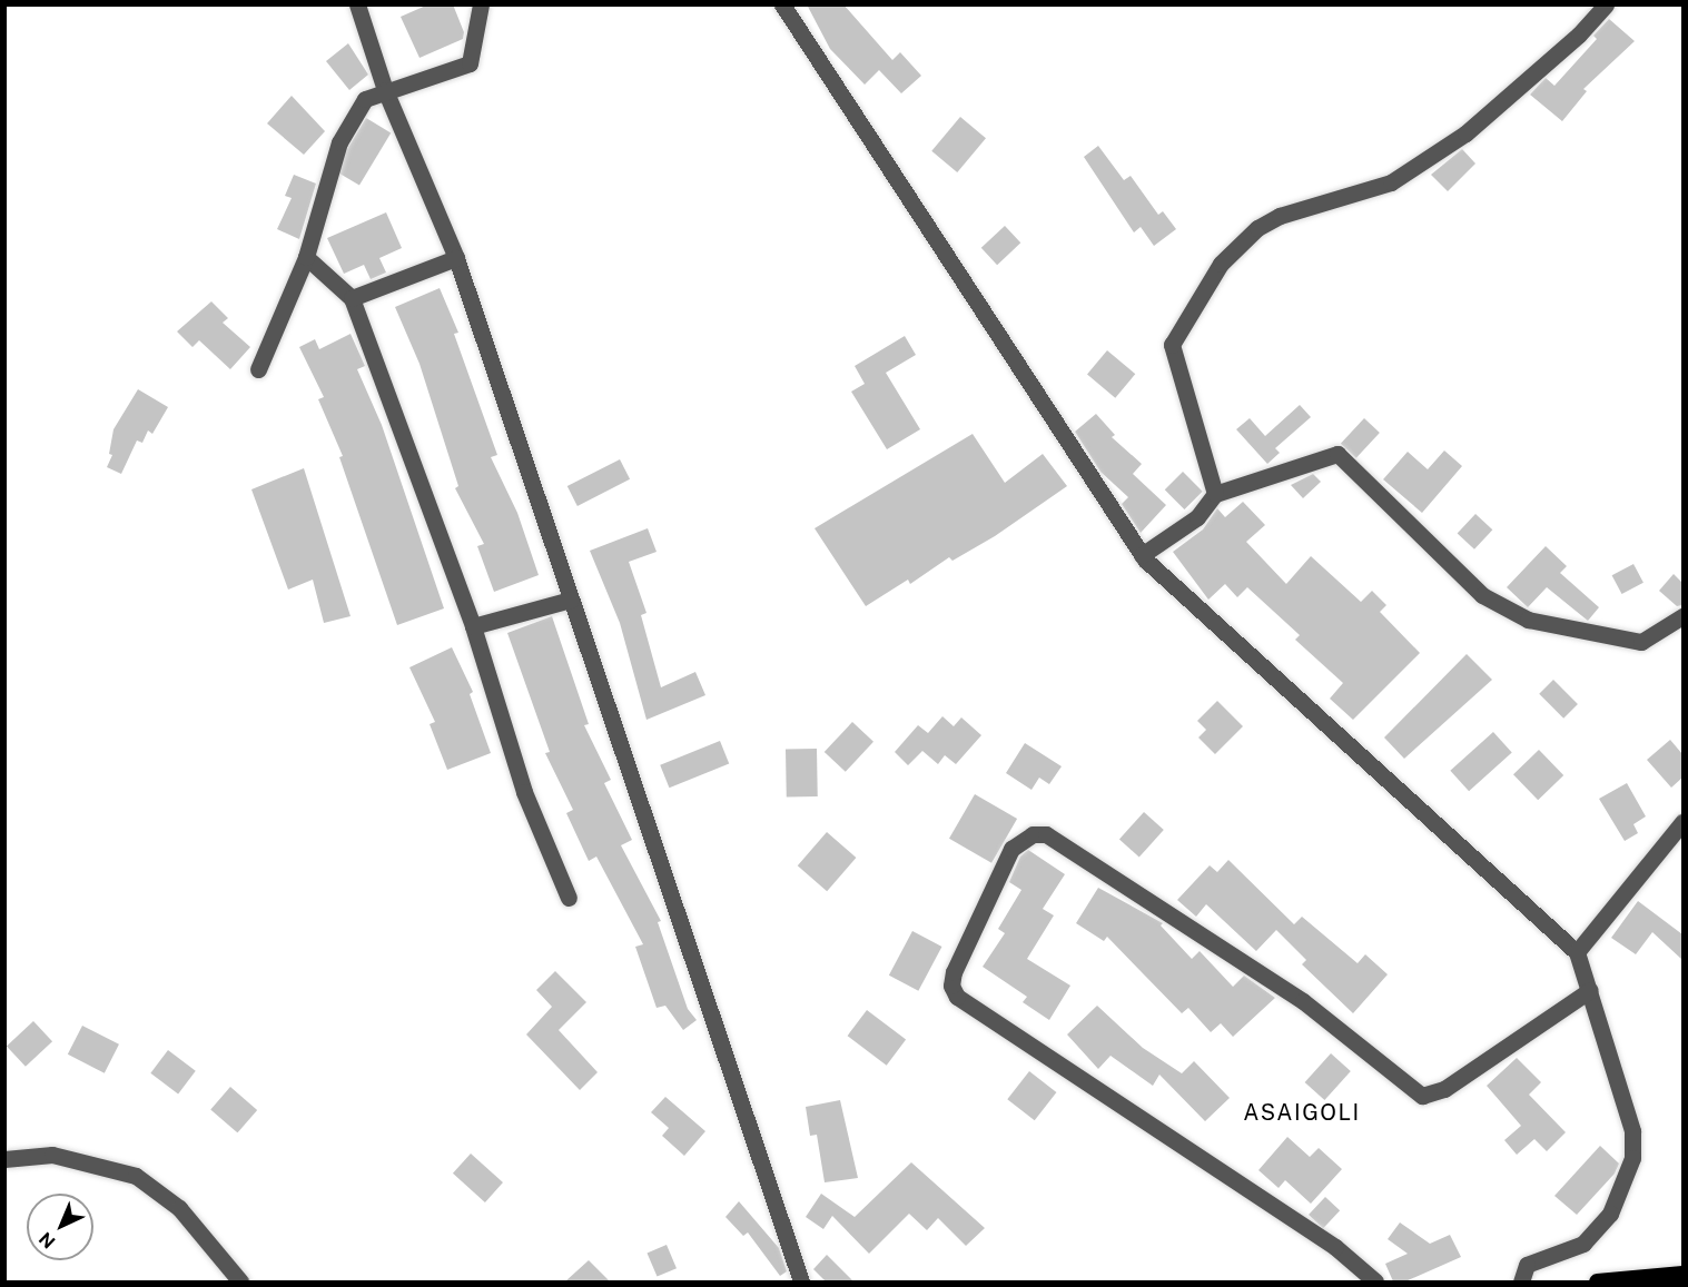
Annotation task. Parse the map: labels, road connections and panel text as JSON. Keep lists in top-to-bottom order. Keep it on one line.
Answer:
{"districts":["ASAIGOLI"],"north":"bottom left"}
